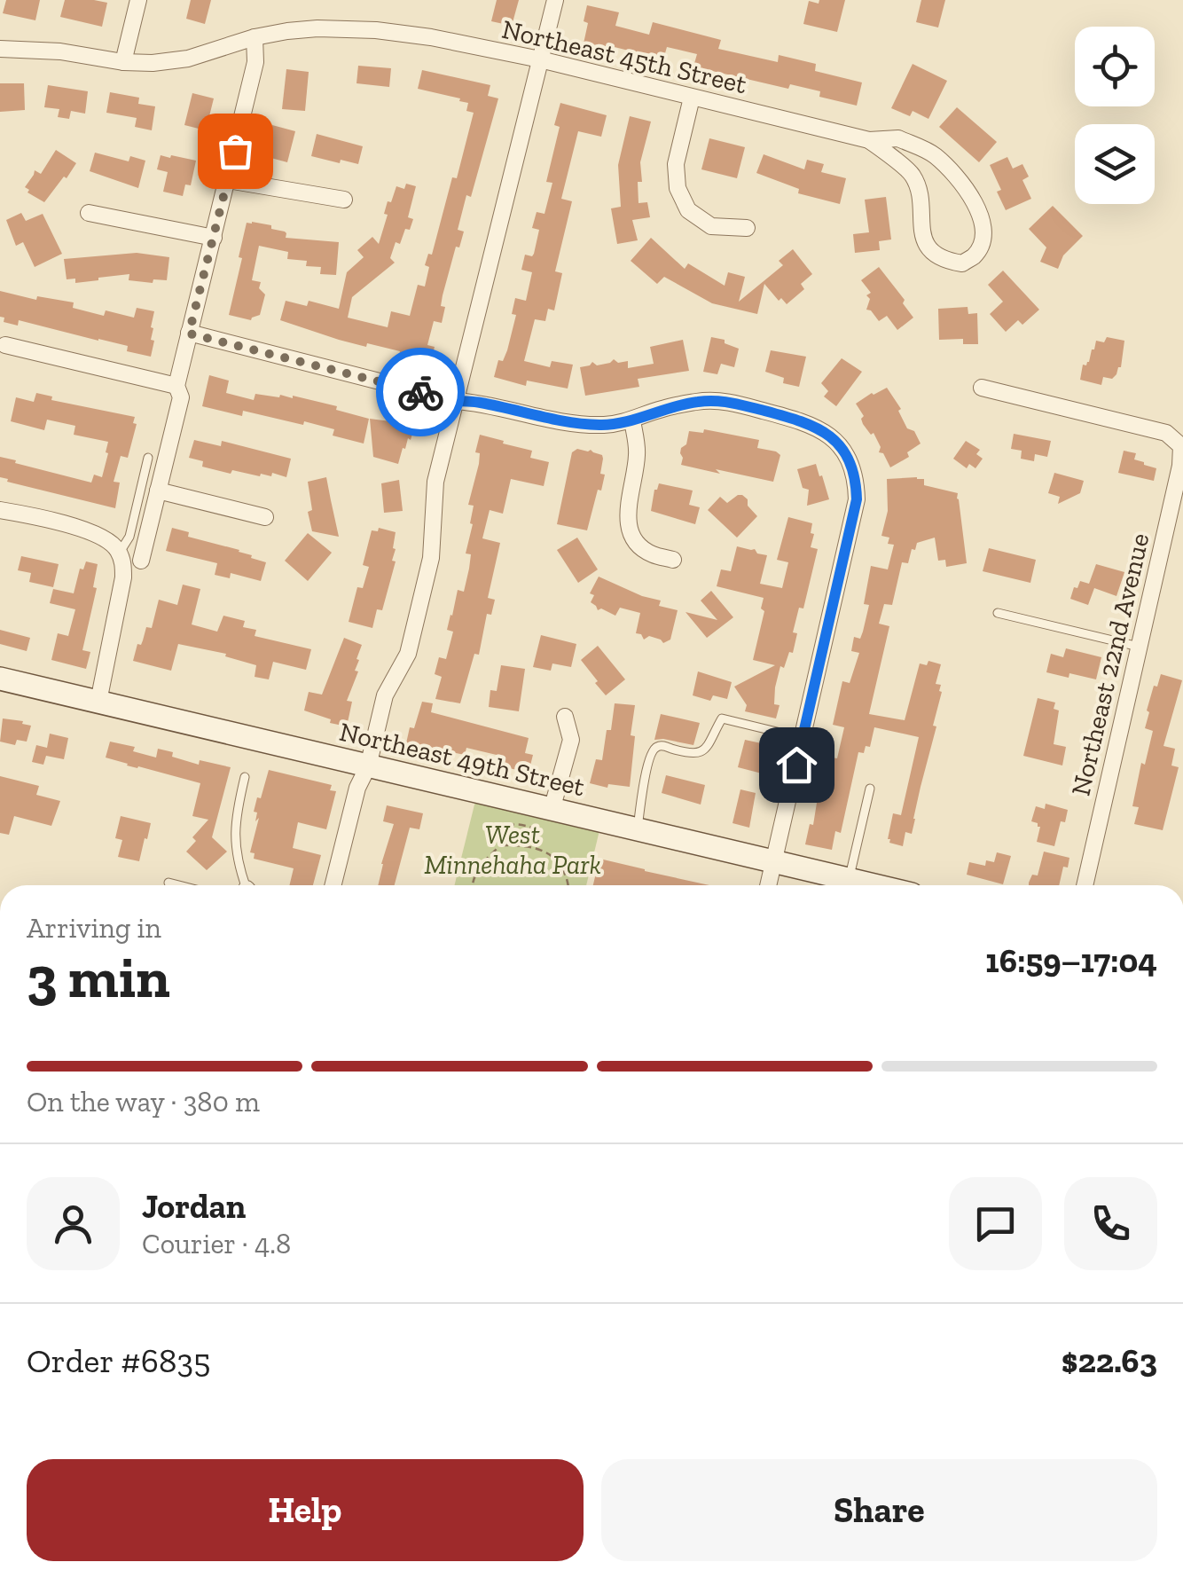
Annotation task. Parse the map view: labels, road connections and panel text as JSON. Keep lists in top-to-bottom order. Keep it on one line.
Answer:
{"streets":{"street":["Northeast 45th Street","Northeast 22nd Avenue","Northeast 49th Street"]},"parks":["West Minnehaha Park"],"page":{"heading":["3 min","Arriving in","16:59–17:04"],"panel":["Jordan","Courier · 4.8","Order #6835","$22.63"],"bar":"On the way · 380 m","buttons":["Help","Share"]}}
